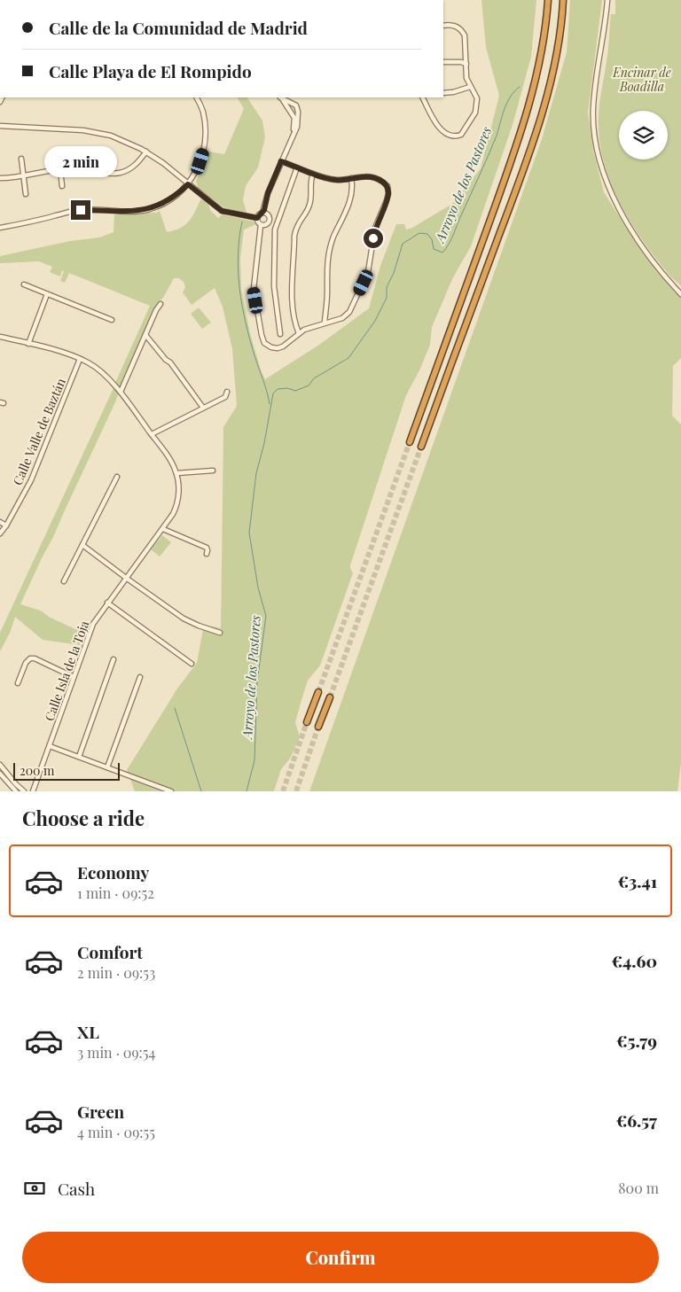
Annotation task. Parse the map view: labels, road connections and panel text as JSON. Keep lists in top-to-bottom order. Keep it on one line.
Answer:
{"streets":{"street":["Calle Valle de Baztán","Calle Isla de la Toja"]},"crossings":[["Calle Valle de Baztán","Calle Isla de la Toja"]],"water":["Arroyo de los Pastores"],"parks":["Encinar de Boadilla"],"scale_bar":"200 m","page":{"banner":["Calle de la Comunidad de Madrid","Calle Playa de El Rompido"],"bubble":"2 min","scale":"200 m","heading":"Choose a ride","list":[{"name":"Economy","note":"1 min · 09:52","value":"€3.41"},{"name":"Comfort","note":"2 min · 09:53","value":"€4.60"},{"name":"XL","note":"3 min · 09:54","value":"€5.79"},{"name":"Green","note":"4 min · 09:55","value":"€6.57"}],"pay":["Cash","800 m"],"buttons":"Confirm"}}
